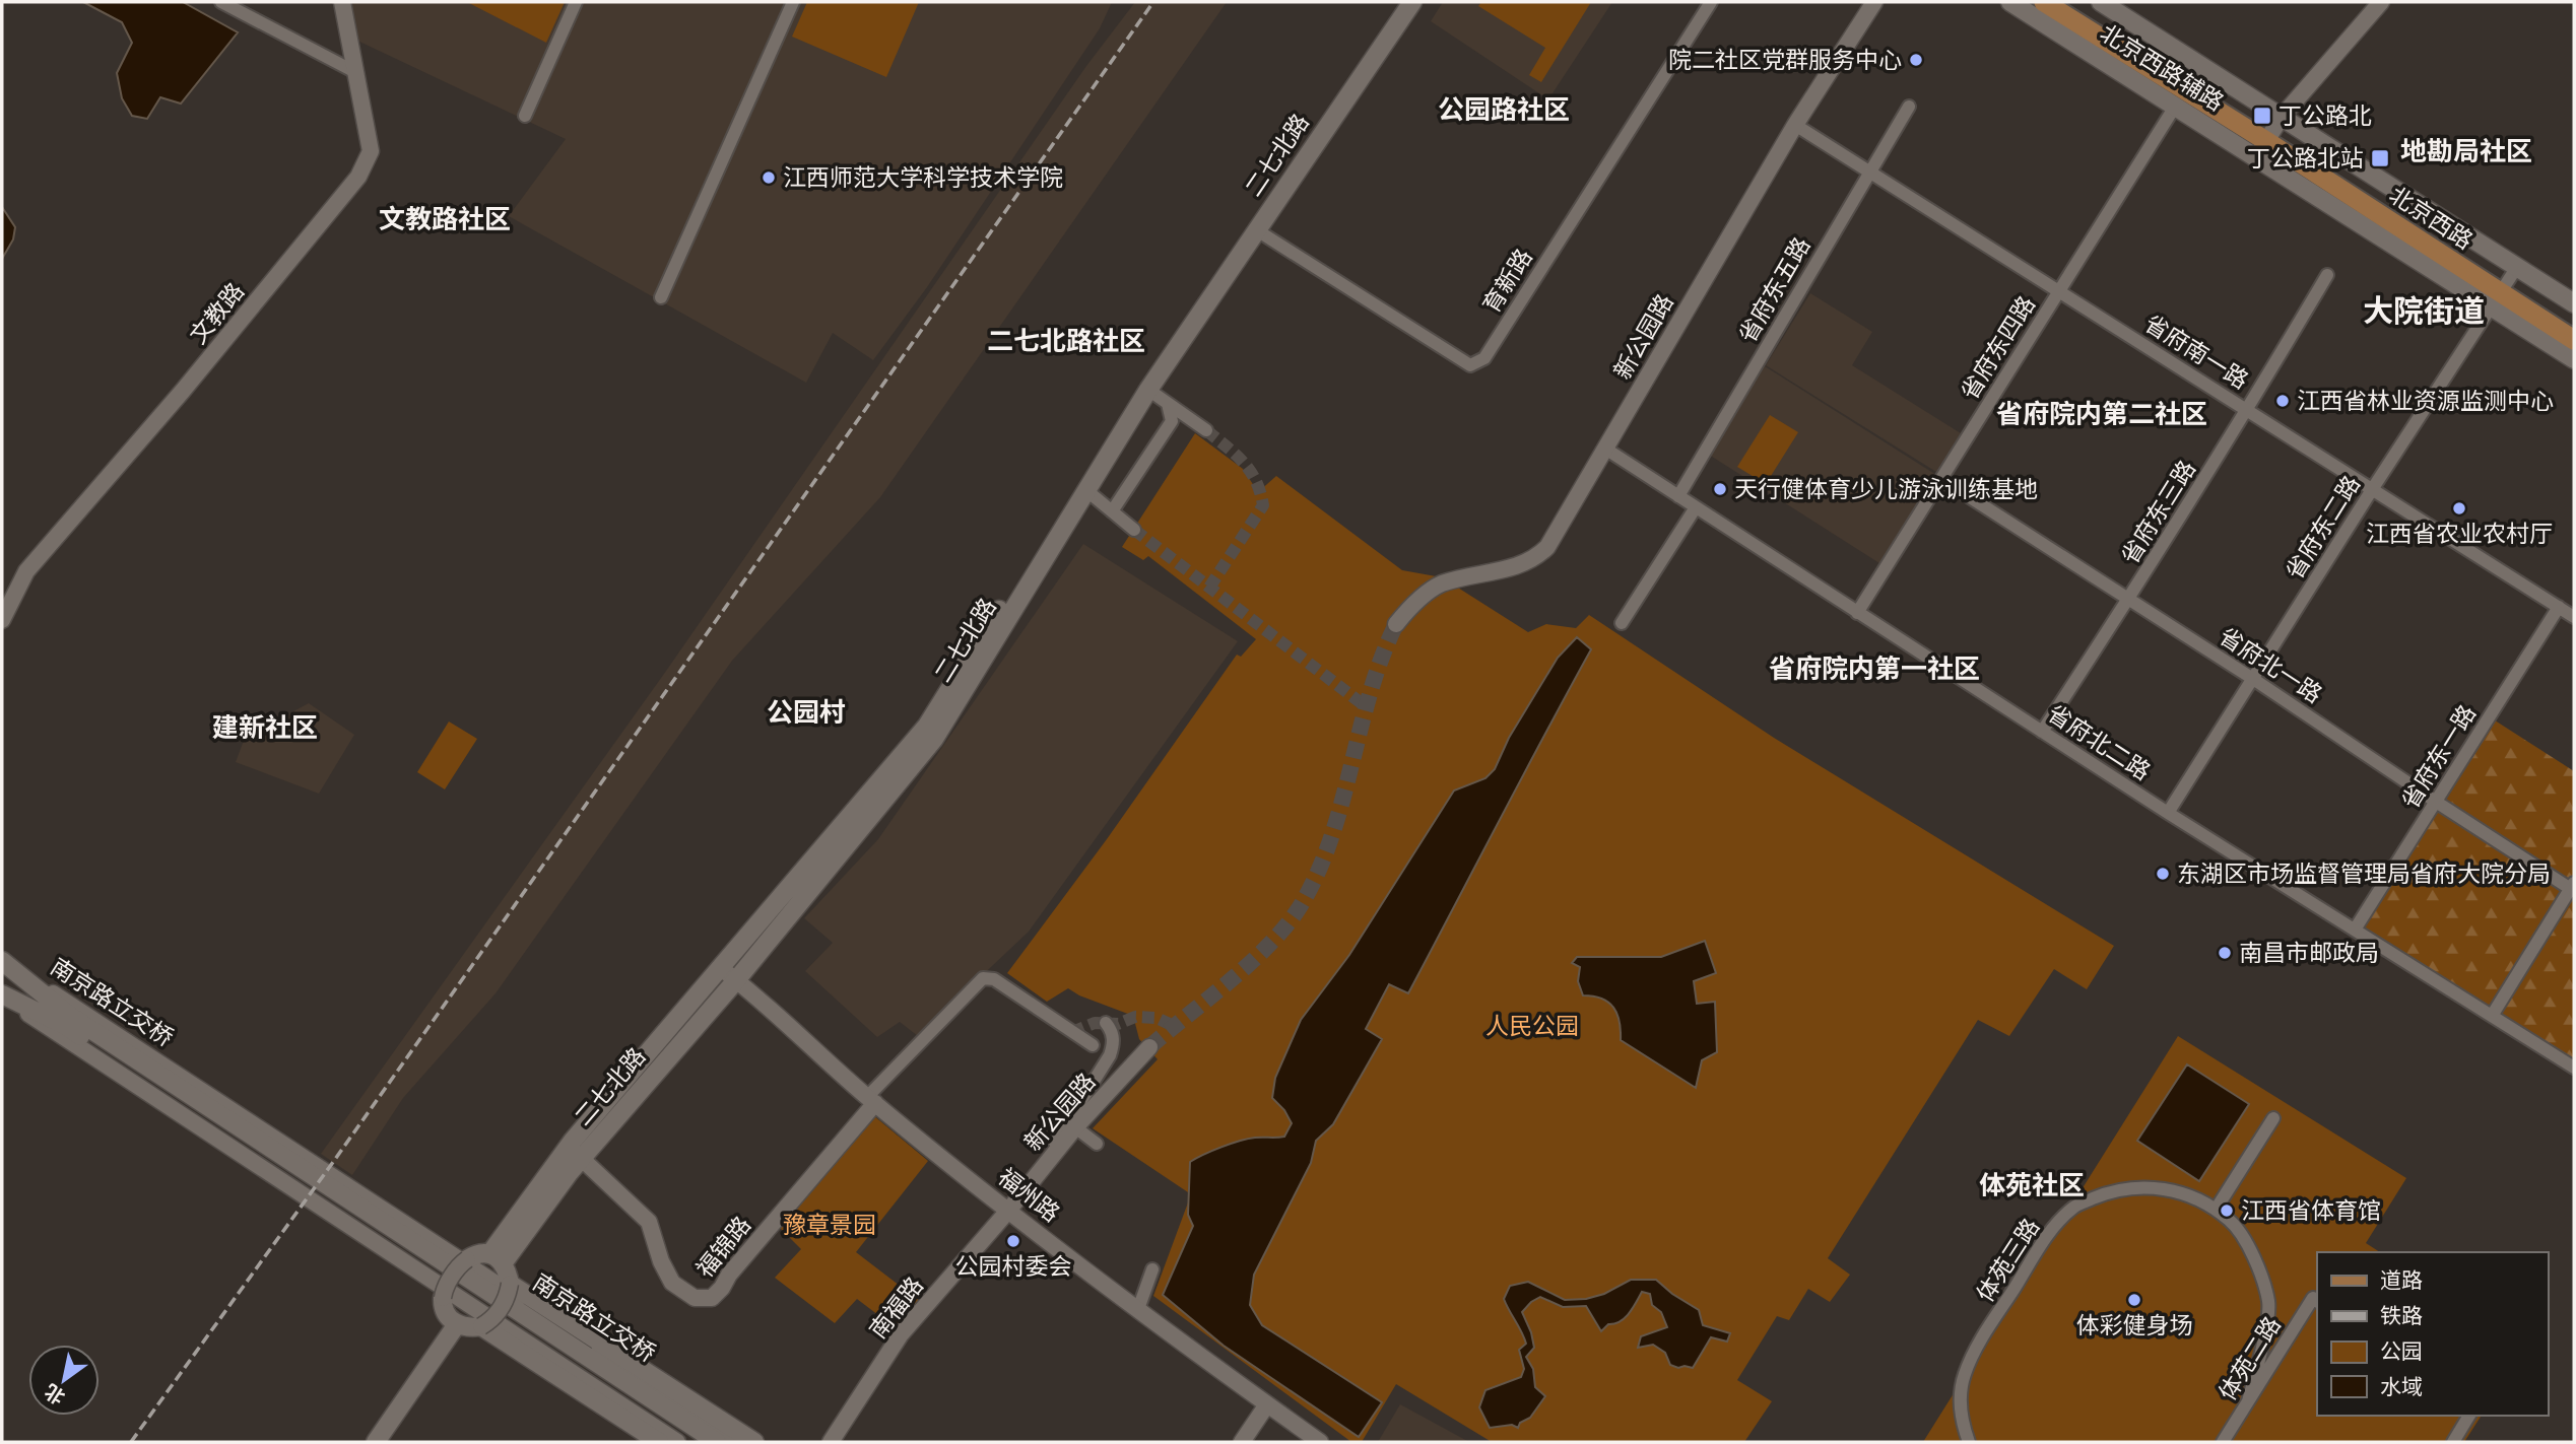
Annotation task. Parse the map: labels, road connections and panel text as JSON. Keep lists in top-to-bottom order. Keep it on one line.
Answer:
{"streets":{"main road":["北京西路辅路","二七北路","北京西路","南京路立交桥"],"street":["育新路","省府东五路","文教路","新公园路","省府东四路","省府南一路","省府东三路","省府东二路","省府北一路","省府北二路","省府东一路","福州路","福锦路","体苑三路","南福路","体苑二路"]},"crossings":[["北京西路辅路","北京西路"],["北京西路辅路","省府东四路"],["北京西路辅路","省府东二路"],["二七北路","育新路"],["二七北路","福州路"],["二七北路","福锦路"],["北京西路","省府东二路"],["省府东五路","省府南一路"],["省府东五路","省府北二路"],["新公园路","省府南一路"],["新公园路","省府北二路"],["新公园路","福州路"],["新公园路","南福路"],["省府东四路","省府南一路"],["省府东四路","省府北一路"],["省府东四路","省府北二路"],["省府南一路","省府东三路"],["省府南一路","省府东二路"],["省府南一路","省府东一路"],["省府东三路","省府北一路"],["省府东三路","省府北二路"],["省府东二路","省府北一路"],["省府东二路","省府北二路"],["省府北一路","省府东一路"],["省府北二路","省府东一路"],["福州路","福锦路"],["福州路","南福路"]],"districts":["公园路社区","地勘局社区","文教路社区","大院街道","二七北路社区","省府院内第二社区","省府院内第一社区","公园村","建新社区","体苑社区"],"parks":["人民公园","豫章景园"],"places":{"other":["院二社区党群服务中心","江西师范大学科学技术学院","江西省林业资源监测中心","天行健体育少儿游泳训练基地","江西省农业农村厅","东湖区市场监督管理局省府大院分局","南昌市邮政局","江西省体育馆","公园村委会","体彩健身场"],"transit":["丁公路北","丁公路北站"]},"legend":["道路","铁路","公园","水域"],"north":"bottom left"}
